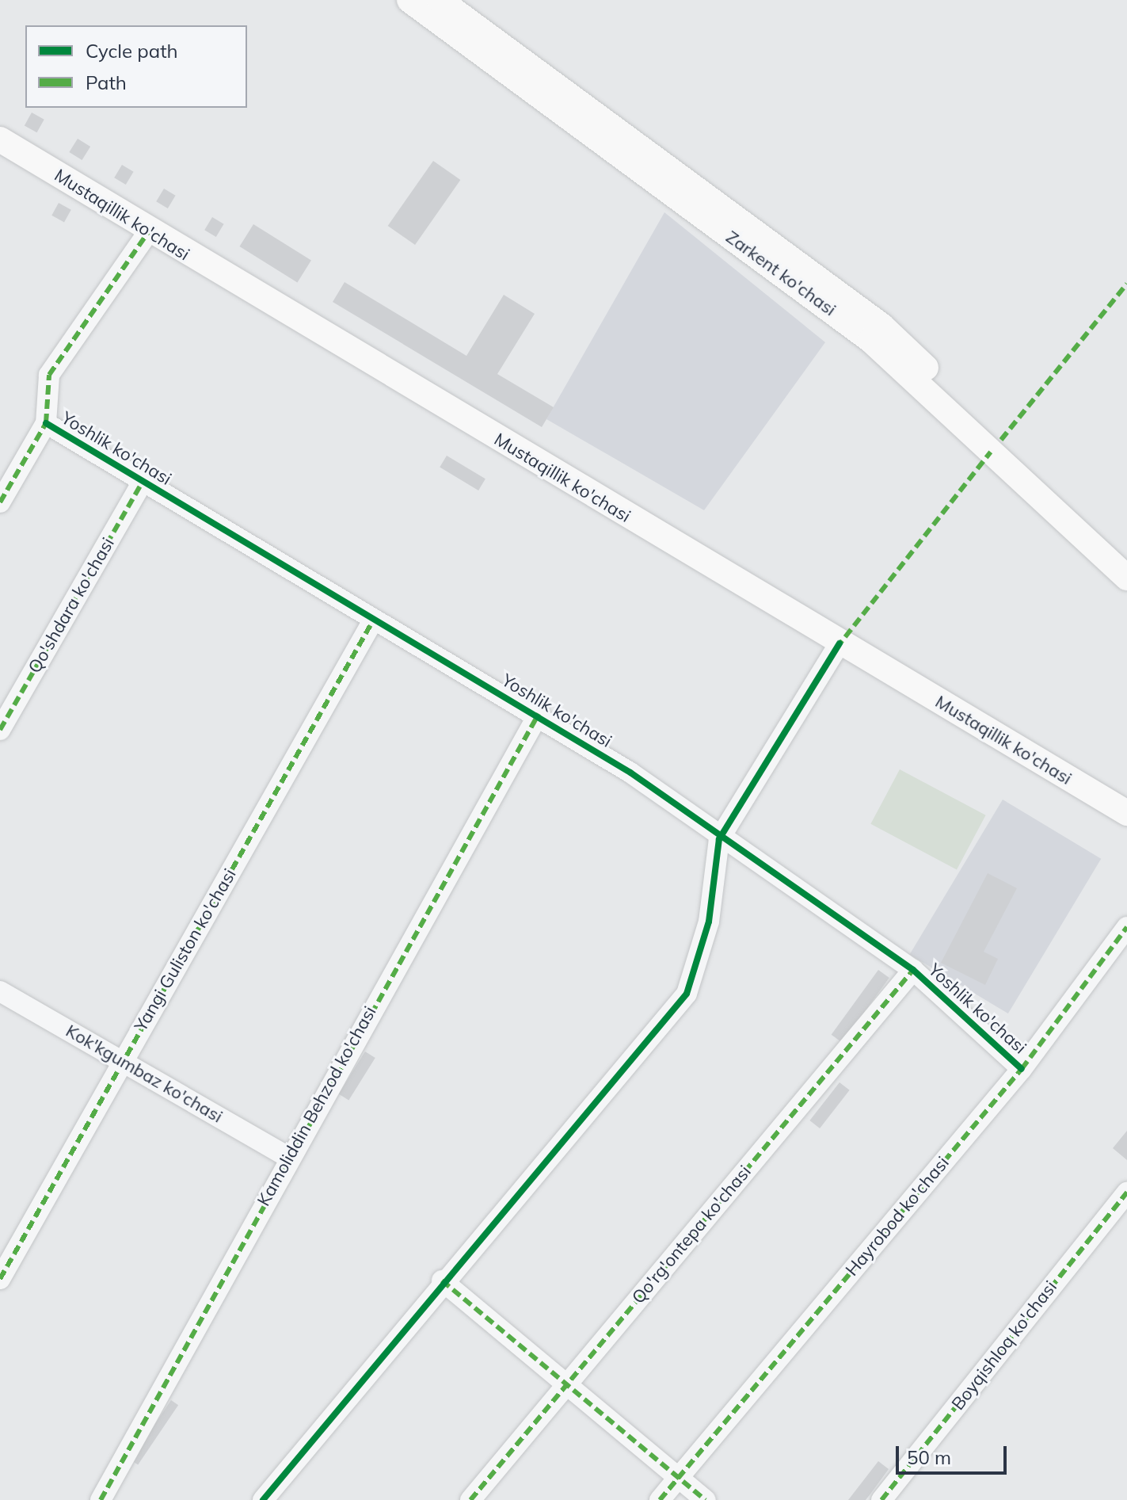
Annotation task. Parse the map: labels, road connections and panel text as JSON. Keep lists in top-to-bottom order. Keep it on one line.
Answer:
{"streets":{"main road":["Mustaqillik ko'chasi","Zarkent ko'chasi"],"street":["Yoshlik ko'chasi","Qo'shdara ko'chasi","Yangi Guliston ko'chasi","Kok'kgumbaz ko'chasi","Kamoliddin Behzod ko'chasi","Hayrobod ko'chasi","Qo'rg'ontepa ko'chasi","Boyqishloq ko'chasi"]},"crossings":[["Yoshlik ko'chasi","Qo'shdara ko'chasi"],["Yoshlik ko'chasi","Yangi Guliston ko'chasi"],["Yoshlik ko'chasi","Kamoliddin Behzod ko'chasi"],["Yoshlik ko'chasi","Hayrobod ko'chasi"],["Yoshlik ko'chasi","Qo'rg'ontepa ko'chasi"],["Yangi Guliston ko'chasi","Kok'kgumbaz ko'chasi"],["Kok'kgumbaz ko'chasi","Kamoliddin Behzod ko'chasi"]],"legend":["Cycle path","Path"],"scale_bar":"50 m"}
